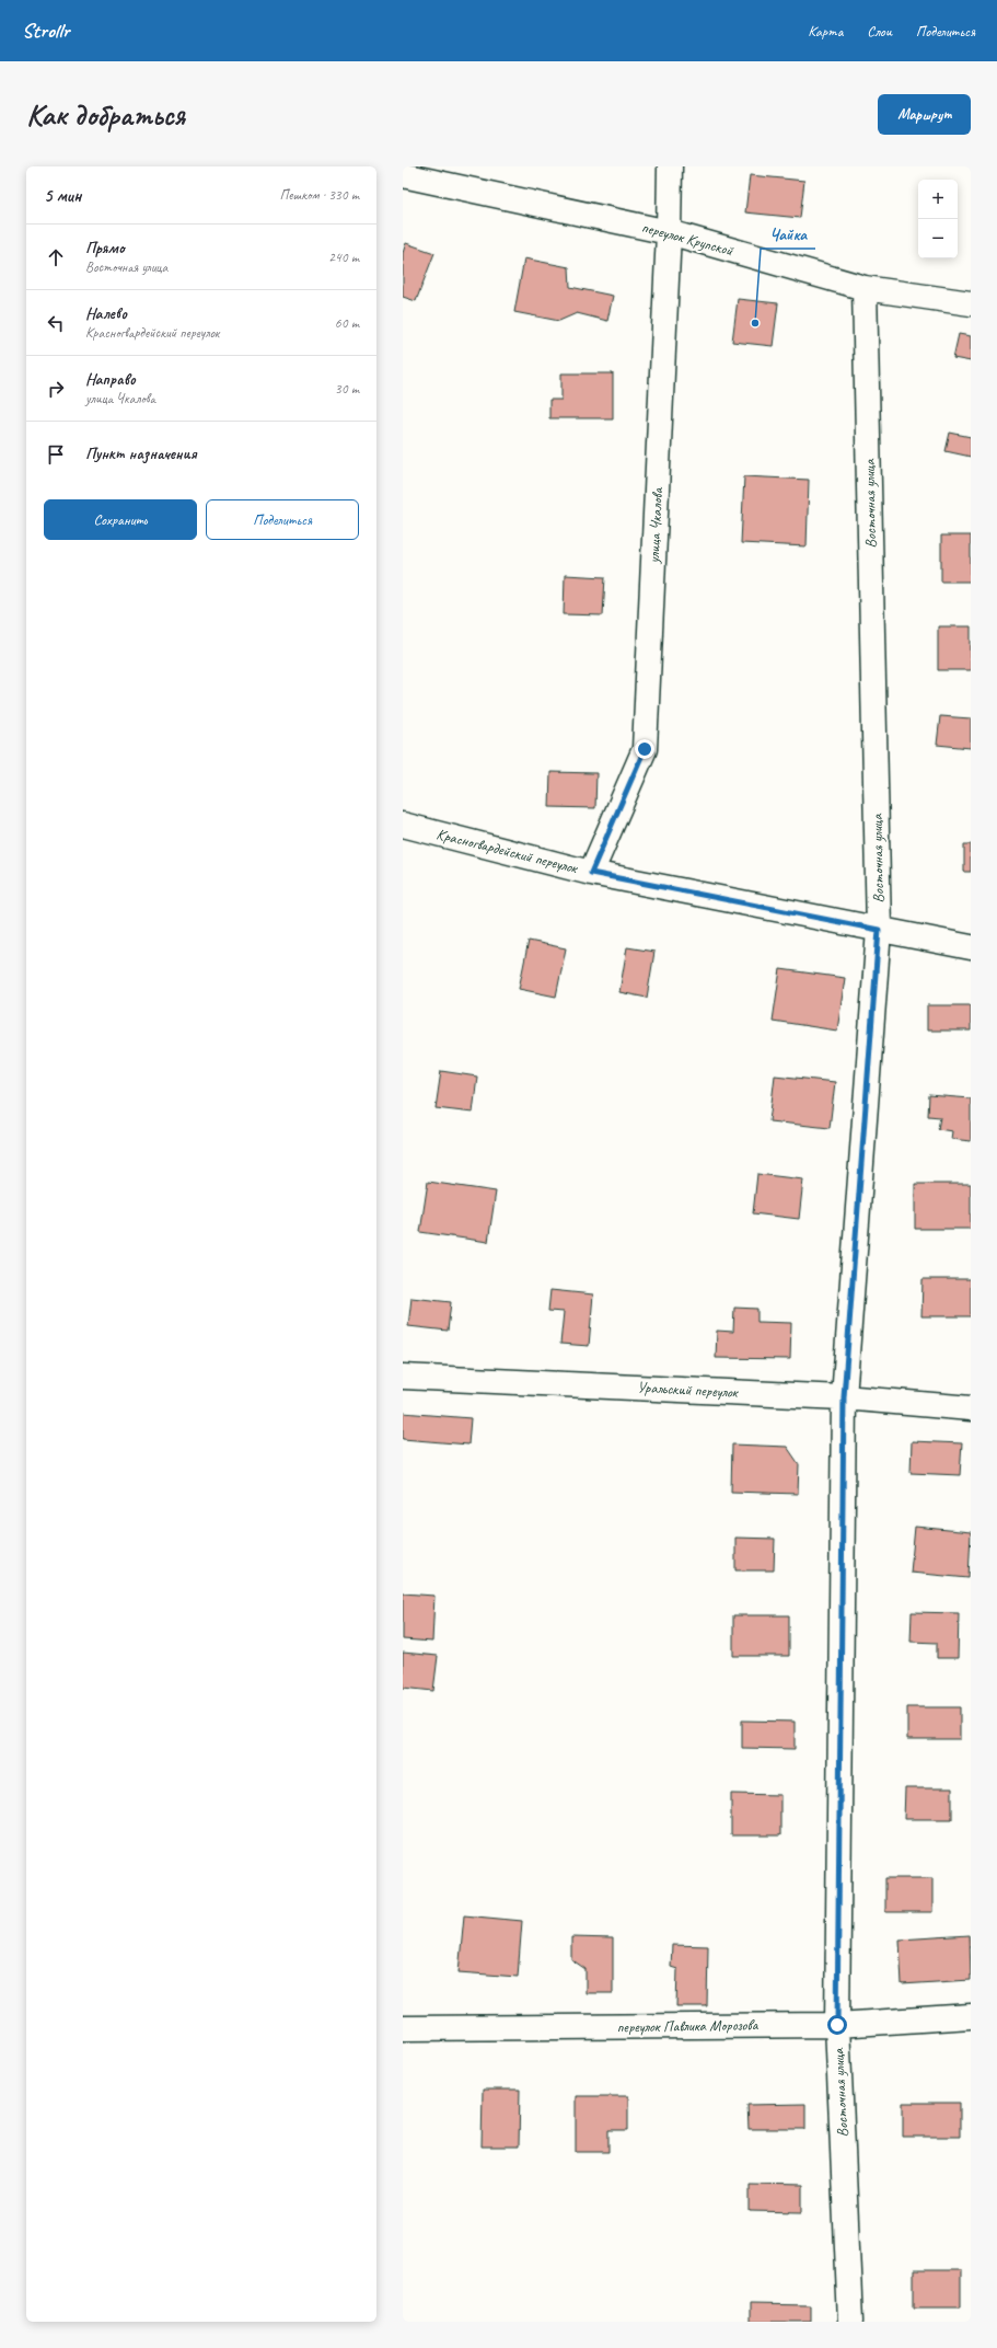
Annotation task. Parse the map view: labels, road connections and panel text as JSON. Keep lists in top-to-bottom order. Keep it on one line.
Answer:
{"streets":{"street":["переулок Крупской","Восточная улица","улица Чкалова","Красногвардейский переулок","Уральский переулок","переулок Павлика Морозова"]},"crossings":[["переулок Крупской","Восточная улица"],["переулок Крупской","улица Чкалова"],["Восточная улица","Красногвардейский переулок"],["Восточная улица","Уральский переулок"],["Восточная улица","переулок Павлика Морозова"],["улица Чкалова","Красногвардейский переулок"]],"places":["Чайка"],"page":{"header":"Strollr","nav":["Карта","Слои","Поделиться"],"buttons":["Маршрут",["Сохранить","Поделиться"]],"title":"Как добраться","heading":["5 мин","Пешком · 330 m"],"map_buttons":["+","−"],"list":[["Прямо","Восточная улица","240 m"],["Налево","Красногвардейский переулок","60 m"],["Направо","улица Чкалова","30 m"],"Пункт назначения"]}}
